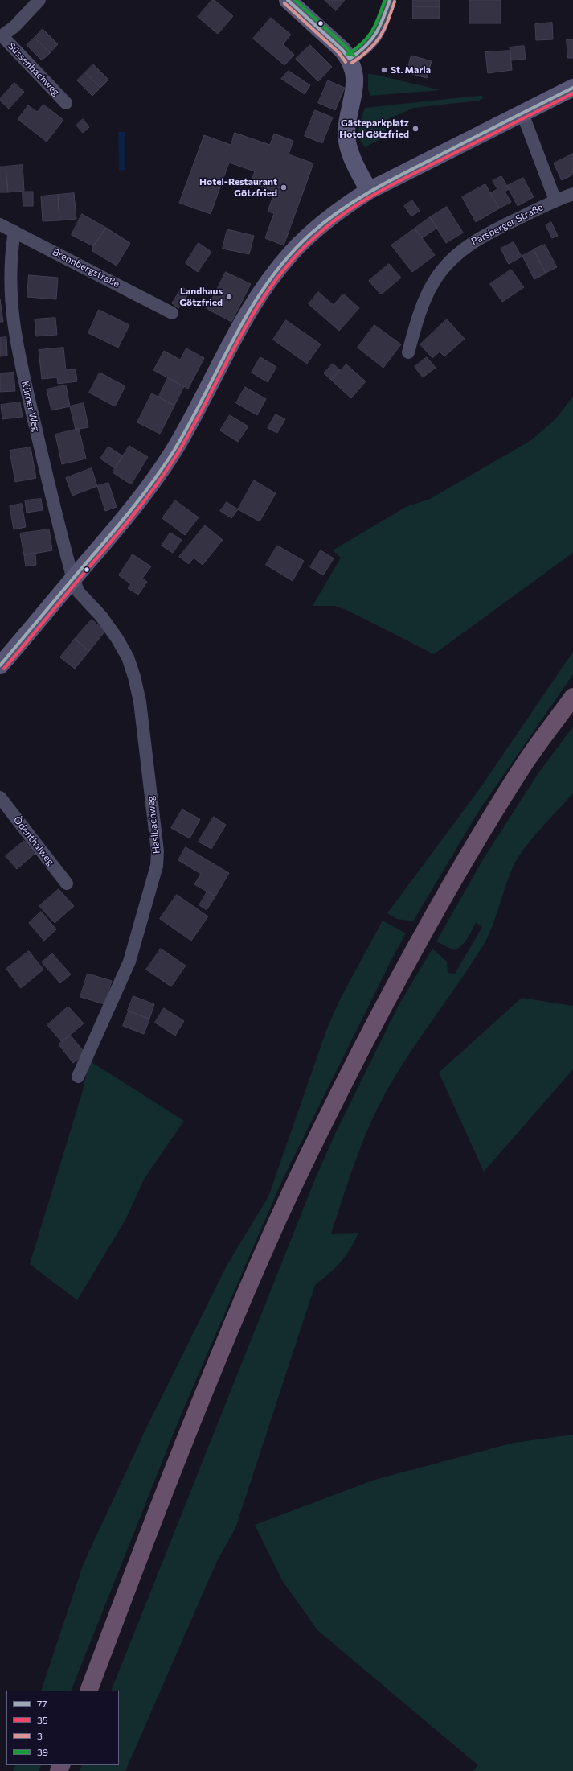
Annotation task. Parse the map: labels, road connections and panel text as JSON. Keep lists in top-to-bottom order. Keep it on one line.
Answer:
{"streets":{"street":["Süssenbachweg","Parsberger Straße","Brennbergstraße","Kürner Weg","Haslbachweg","Ödenthalweg"]},"crossings":[["Brennbergstraße","Kürner Weg"],["Kürner Weg","Haslbachweg"]],"places":["St. Maria","Gästeparkplatz Hotel Götzfried","Hotel-Restaurant Götzfried","Landhaus Götzfried"],"lines":["transit line 77","transit line 39","transit line 3","transit line 35"],"legend":["77","35","3","39"]}
